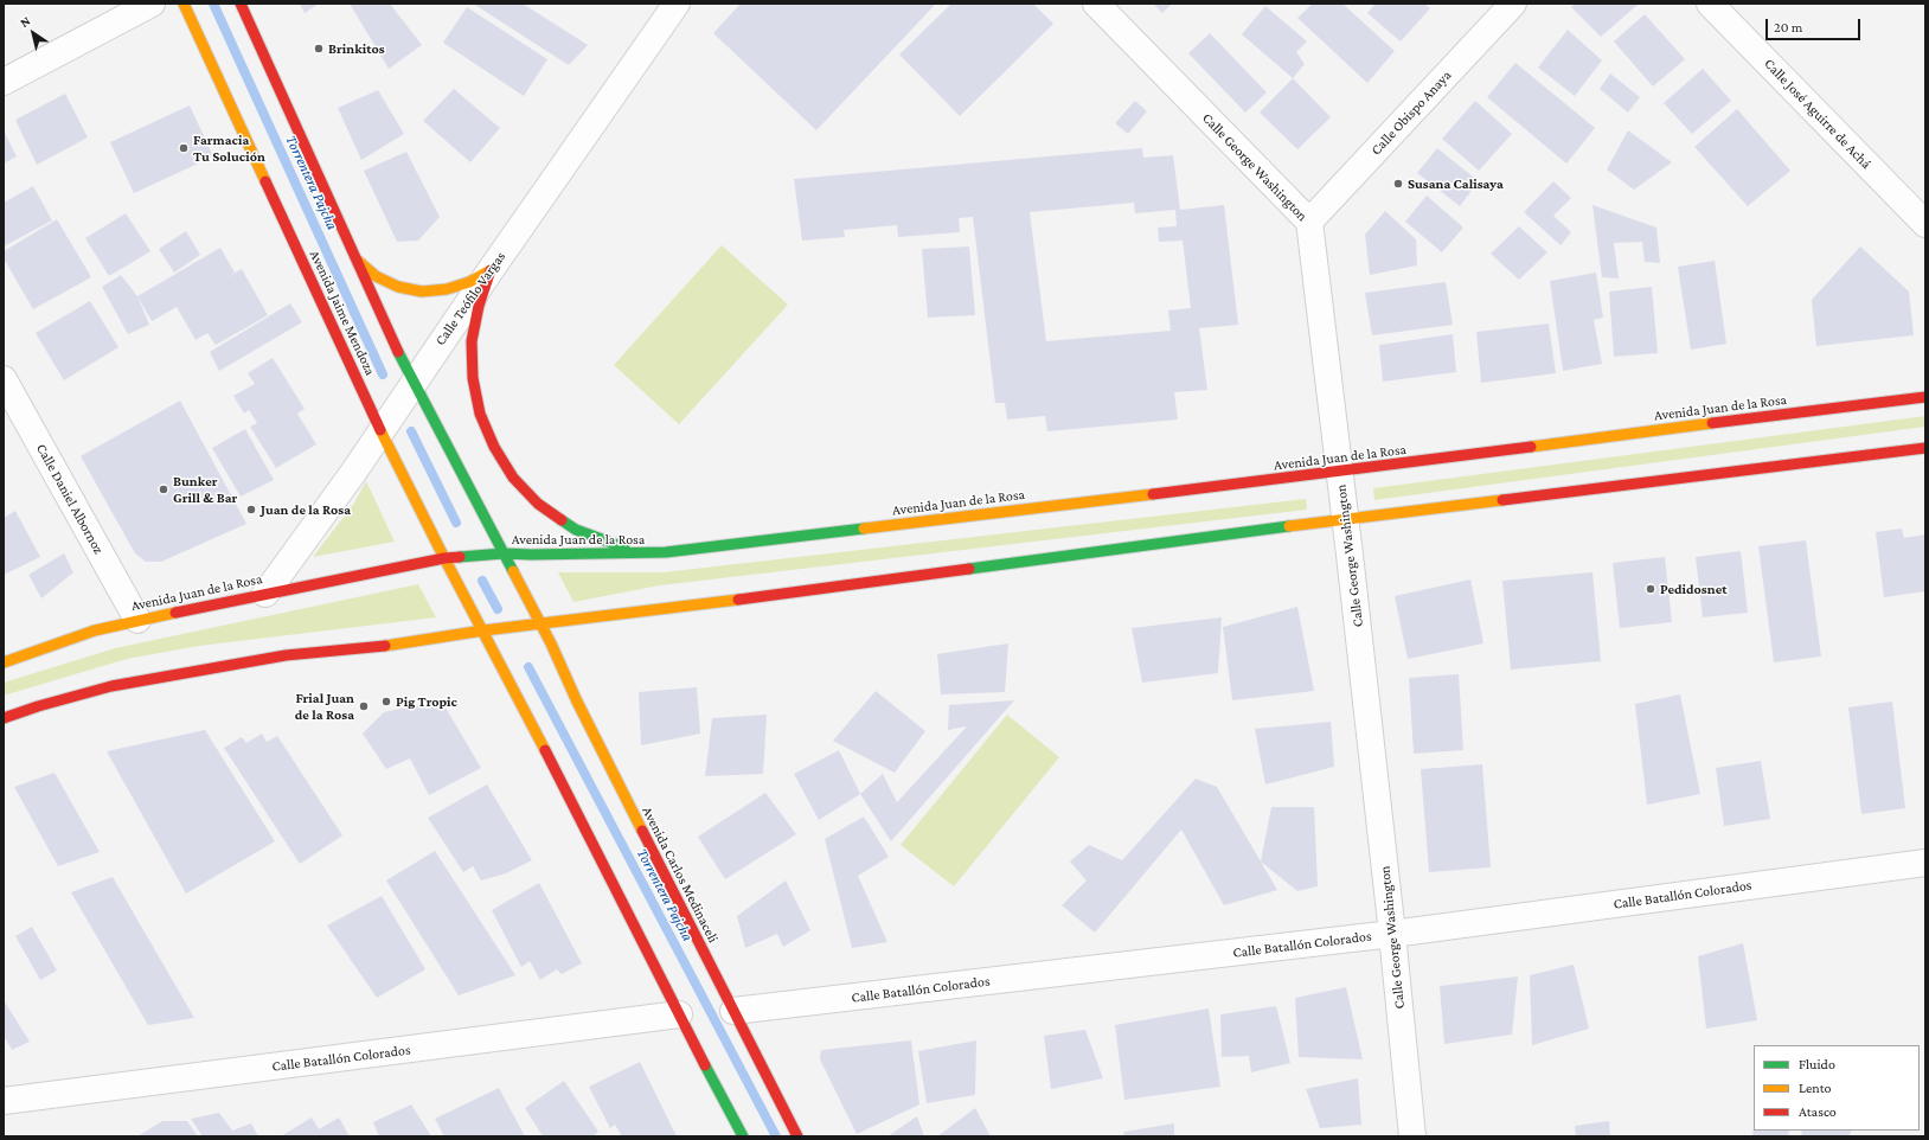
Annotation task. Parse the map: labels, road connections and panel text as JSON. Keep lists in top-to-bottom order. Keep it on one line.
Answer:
{"streets":{"main road":["Avenida Jaime Mendoza","Avenida Juan de la Rosa","Avenida Carlos Medinaceli"],"street":["Calle Obispo Anaya","Calle José Aguirre de Achá","Calle George Washington","Calle Teófilo Vargas","Calle Daniel Albornoz","Calle Batallón Colorados"]},"crossings":[["Calle Obispo Anaya","Calle George Washington"],["Calle George Washington","Avenida Juan de la Rosa"],["Calle George Washington","Calle Batallón Colorados"],["Calle Teófilo Vargas","Avenida Jaime Mendoza"],["Calle Teófilo Vargas","Avenida Juan de la Rosa"],["Avenida Jaime Mendoza","Avenida Juan de la Rosa"],["Avenida Juan de la Rosa","Calle Daniel Albornoz"],["Avenida Carlos Medinaceli","Calle Batallón Colorados"]],"water":["Torrentera Pajcha"],"places":["Brinkitos","Farmacia Tu Solución","Susana Calisaya","Bunker Grill & Bar","Juan de la Rosa","Pedidosnet","Pig Tropic","Frial Juan de la Rosa"],"legend":["Fluido","Lento","Atasco"],"scale_bar":"20 m","north":"top left"}
